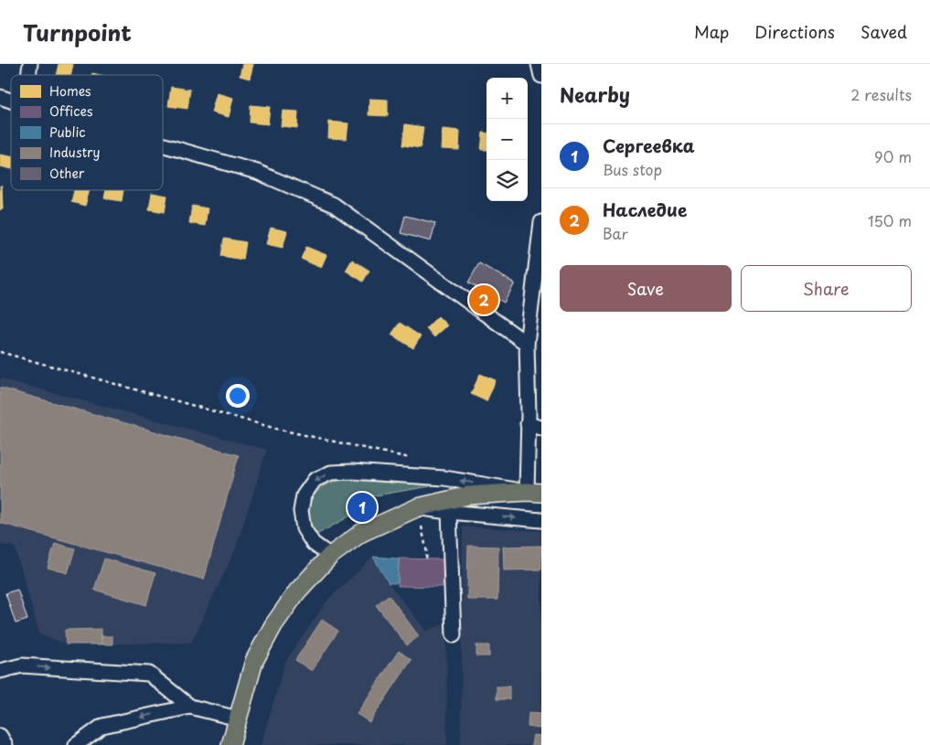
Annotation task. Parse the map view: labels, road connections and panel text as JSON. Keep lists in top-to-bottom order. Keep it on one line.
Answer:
{"legend":["Homes","Offices","Public","Industry","Other"],"page":{"header":"Turnpoint","nav":["Map","Directions","Saved"],"heading":["Nearby","2 results"],"map_buttons":["+","−"],"list":[{"mark":"1","name":"Сергеевка","note":"Bus stop","value":"90 m"},{"mark":"2","name":"Наследие","note":"Bar","value":"150 m"}],"buttons":["Save","Share"],"pins":["2","1"]}}
